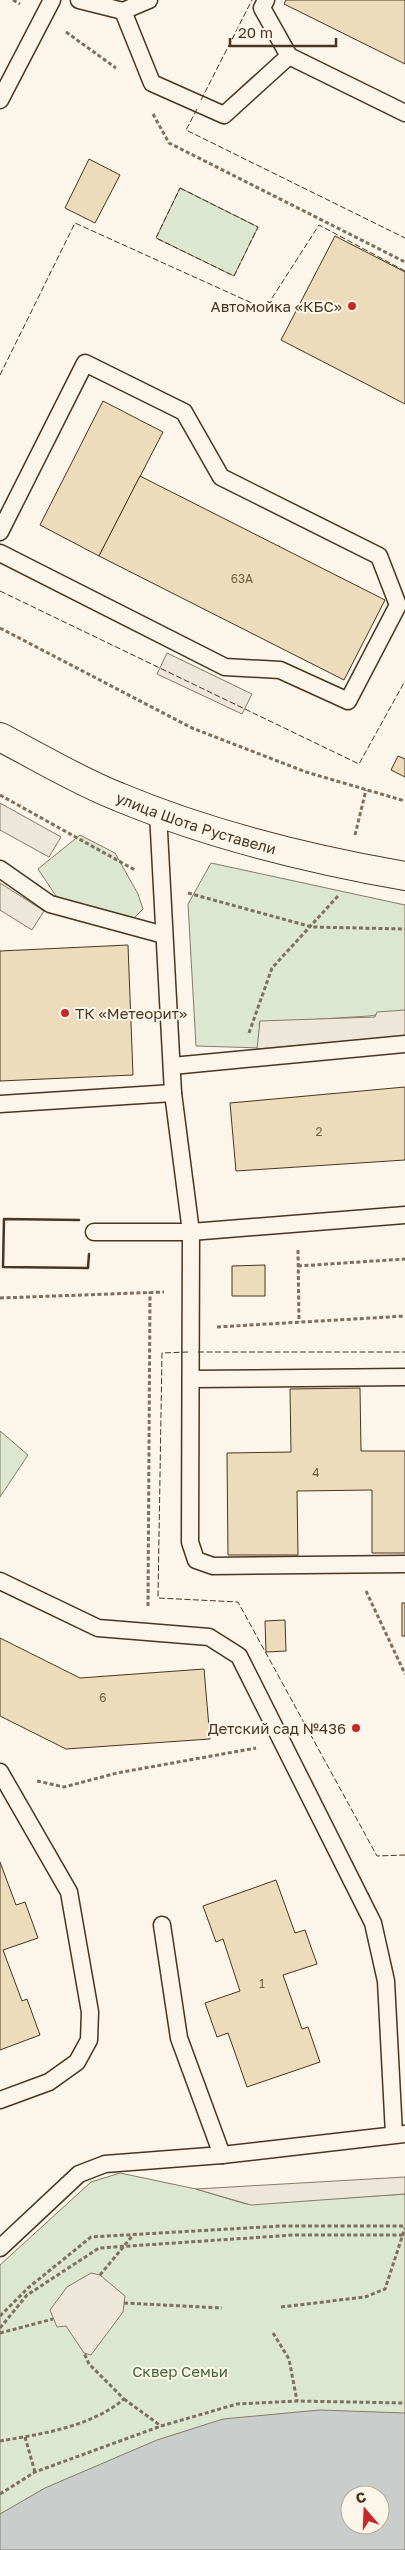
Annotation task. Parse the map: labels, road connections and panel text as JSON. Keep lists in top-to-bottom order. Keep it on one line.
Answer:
{"streets":{"street":["улица Шота Руставели"]},"parks":["Сквер Семьи"],"places":["Автомойка «КБС»","ТК «Метеорит»","Детский сад №436"],"house_numbers":["63А","2","4","6","1"],"scale_bar":"20 m","north":"top"}
